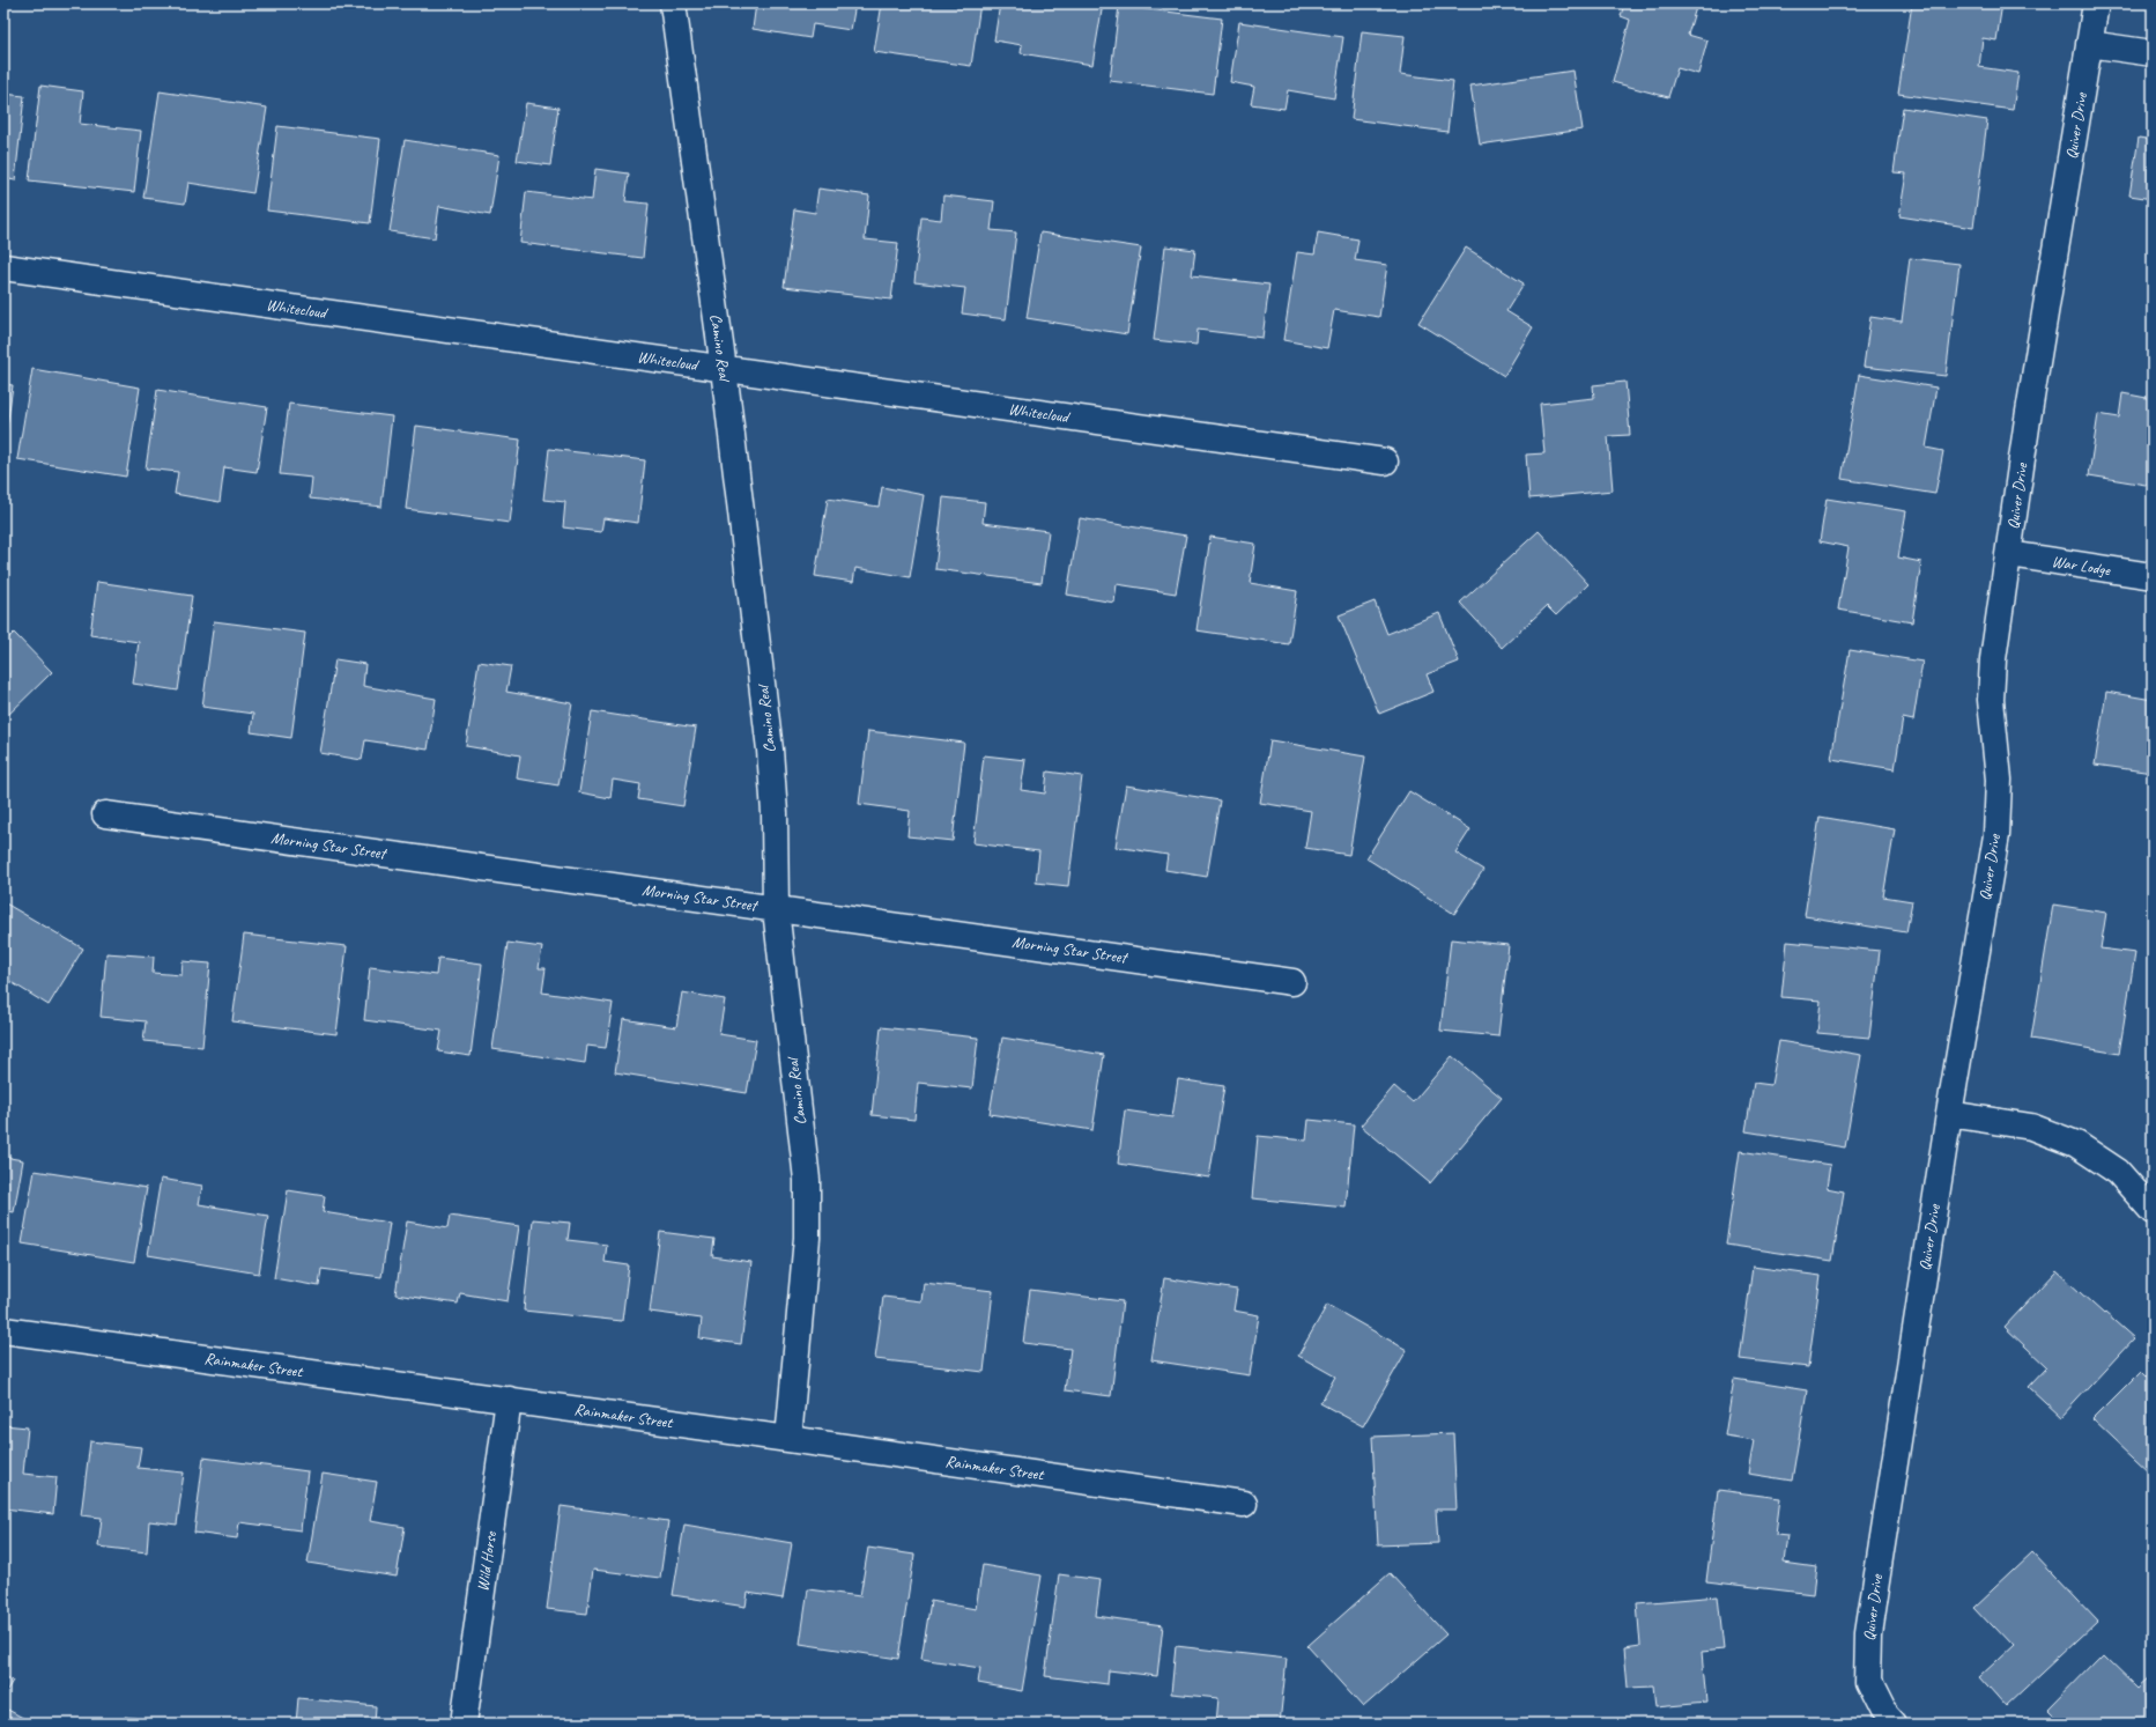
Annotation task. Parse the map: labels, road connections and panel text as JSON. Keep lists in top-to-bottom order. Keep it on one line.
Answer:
{"streets":{"street":["Quiver Drive","Whitecloud","Camino Real","War Lodge","Morning Star Street","Rainmaker Street","Wild Horse"]},"crossings":[["Quiver Drive","War Lodge"],["Whitecloud","Camino Real"],["Camino Real","Morning Star Street"],["Camino Real","Rainmaker Street"],["Rainmaker Street","Wild Horse"]]}
